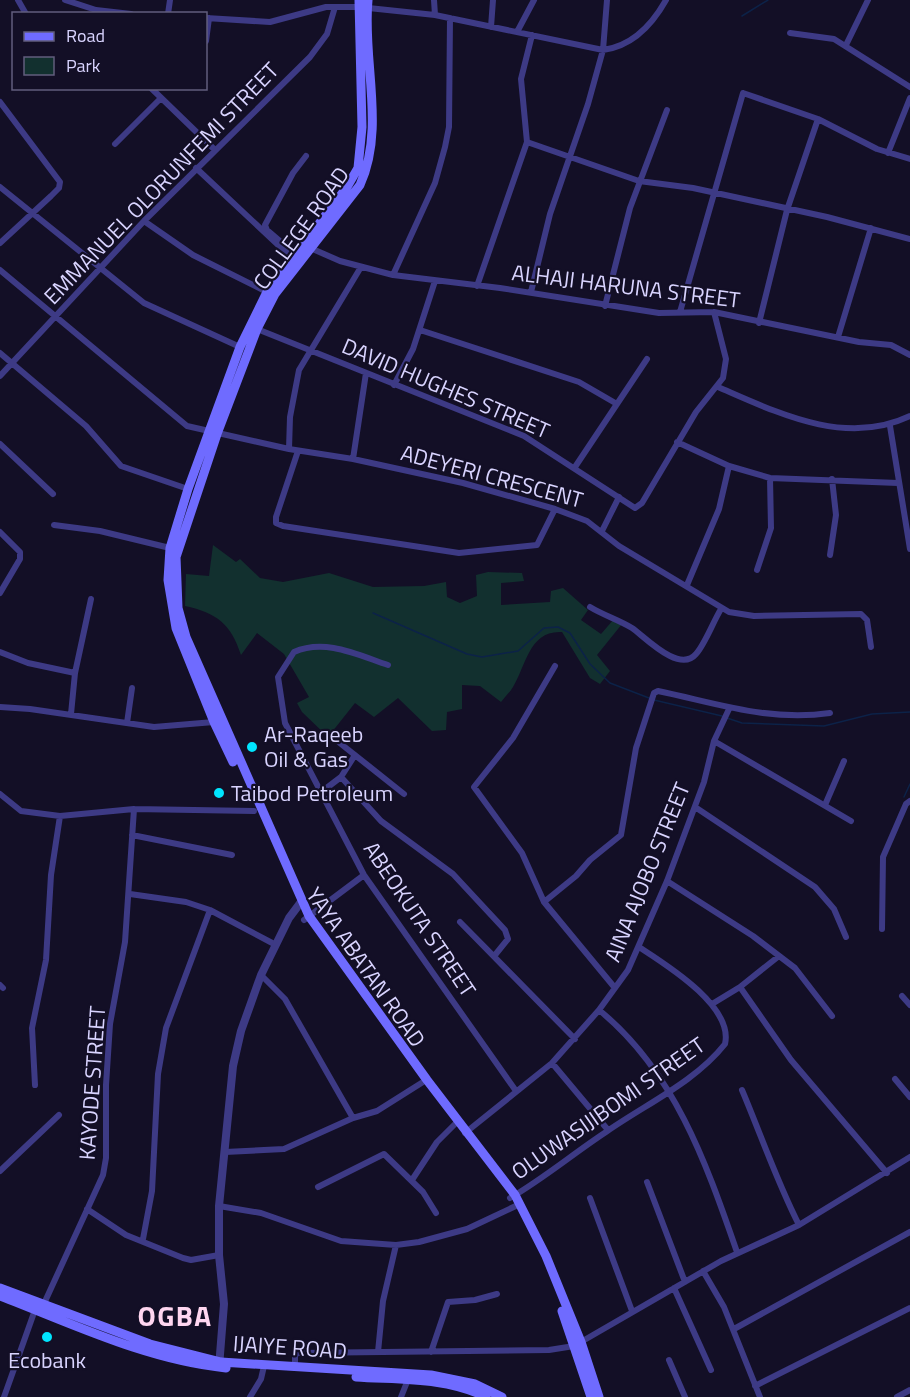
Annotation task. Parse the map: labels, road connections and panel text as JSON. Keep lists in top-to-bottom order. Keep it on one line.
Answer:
{"streets":{"main road":["COLLEGE ROAD","YAYA ABATAN ROAD","IJAIYE ROAD"],"street":["EMMANUEL OLORUNFEMI STREET","ALHAJI HARUNA STREET","DAVID HUGHES STREET","ADEYERI CRESCENT","AINA AJOBO STREET","ABEOKUTA STREET","KAYODE STREET","OLUWASIJIBOMI STREET"]},"crossings":[["EMMANUEL OLORUNFEMI STREET","ADEYERI CRESCENT"],["COLLEGE ROAD","ALHAJI HARUNA STREET"],["COLLEGE ROAD","DAVID HUGHES STREET"],["COLLEGE ROAD","ADEYERI CRESCENT"],["COLLEGE ROAD","YAYA ABATAN ROAD"],["ALHAJI HARUNA STREET","DAVID HUGHES STREET"],["ADEYERI CRESCENT","YAYA ABATAN ROAD"],["AINA AJOBO STREET","ABEOKUTA STREET"],["AINA AJOBO STREET","YAYA ABATAN ROAD"],["AINA AJOBO STREET","OLUWASIJIBOMI STREET"],["YAYA ABATAN ROAD","OLUWASIJIBOMI STREET"],["KAYODE STREET","IJAIYE ROAD"]],"districts":["OGBA"],"places":["Ar-Raqeeb Oil & Gas","Taibod Petroleum","Ecobank"],"legend":["Road","Park"]}
